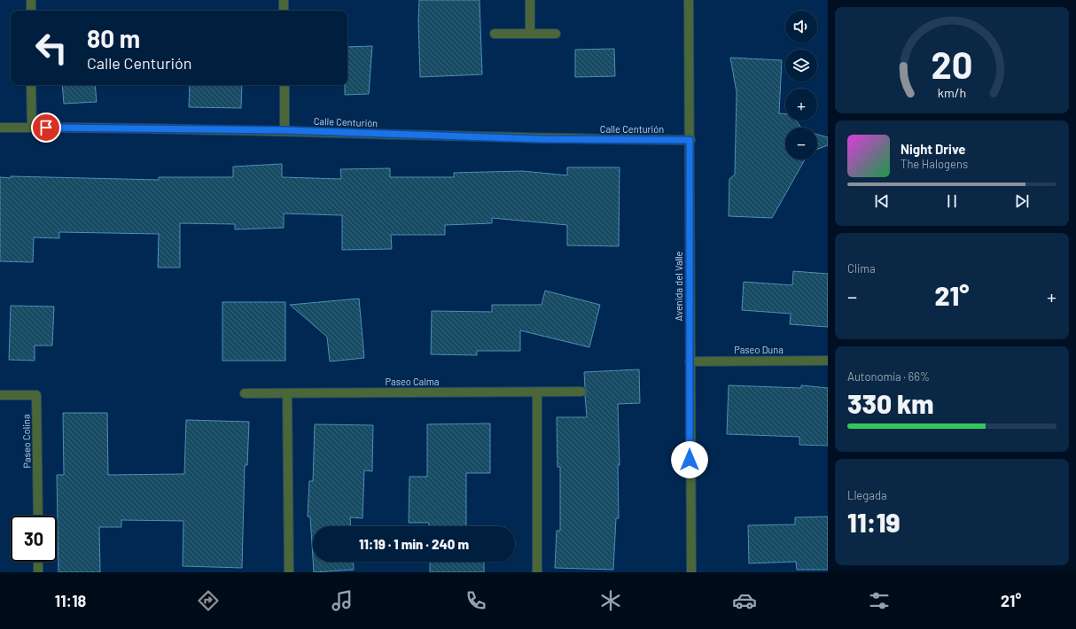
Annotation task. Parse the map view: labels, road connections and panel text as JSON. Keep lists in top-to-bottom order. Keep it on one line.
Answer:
{"streets":{"street":["Calle Centurión","Avenida del Valle","Paseo Duna","Paseo Calma","Paseo Colina"]},"crossings":[["Calle Centurión","Avenida del Valle"],["Avenida del Valle","Paseo Duna"]],"page":{"map_buttons":["+","−"],"turn":["80 m","Calle Centurión"],"song":["Night Drive","The Halogens"],"tile":["Clima",["Autonomía · 66%","330 km"],["Llegada","11:19"]],"heat":["−","21°","+"],"limit":"30","trip":"11:19 · 1 min · 240 m","tabs":["11:18","21°"],"gauge":["20","km/h"]}}
